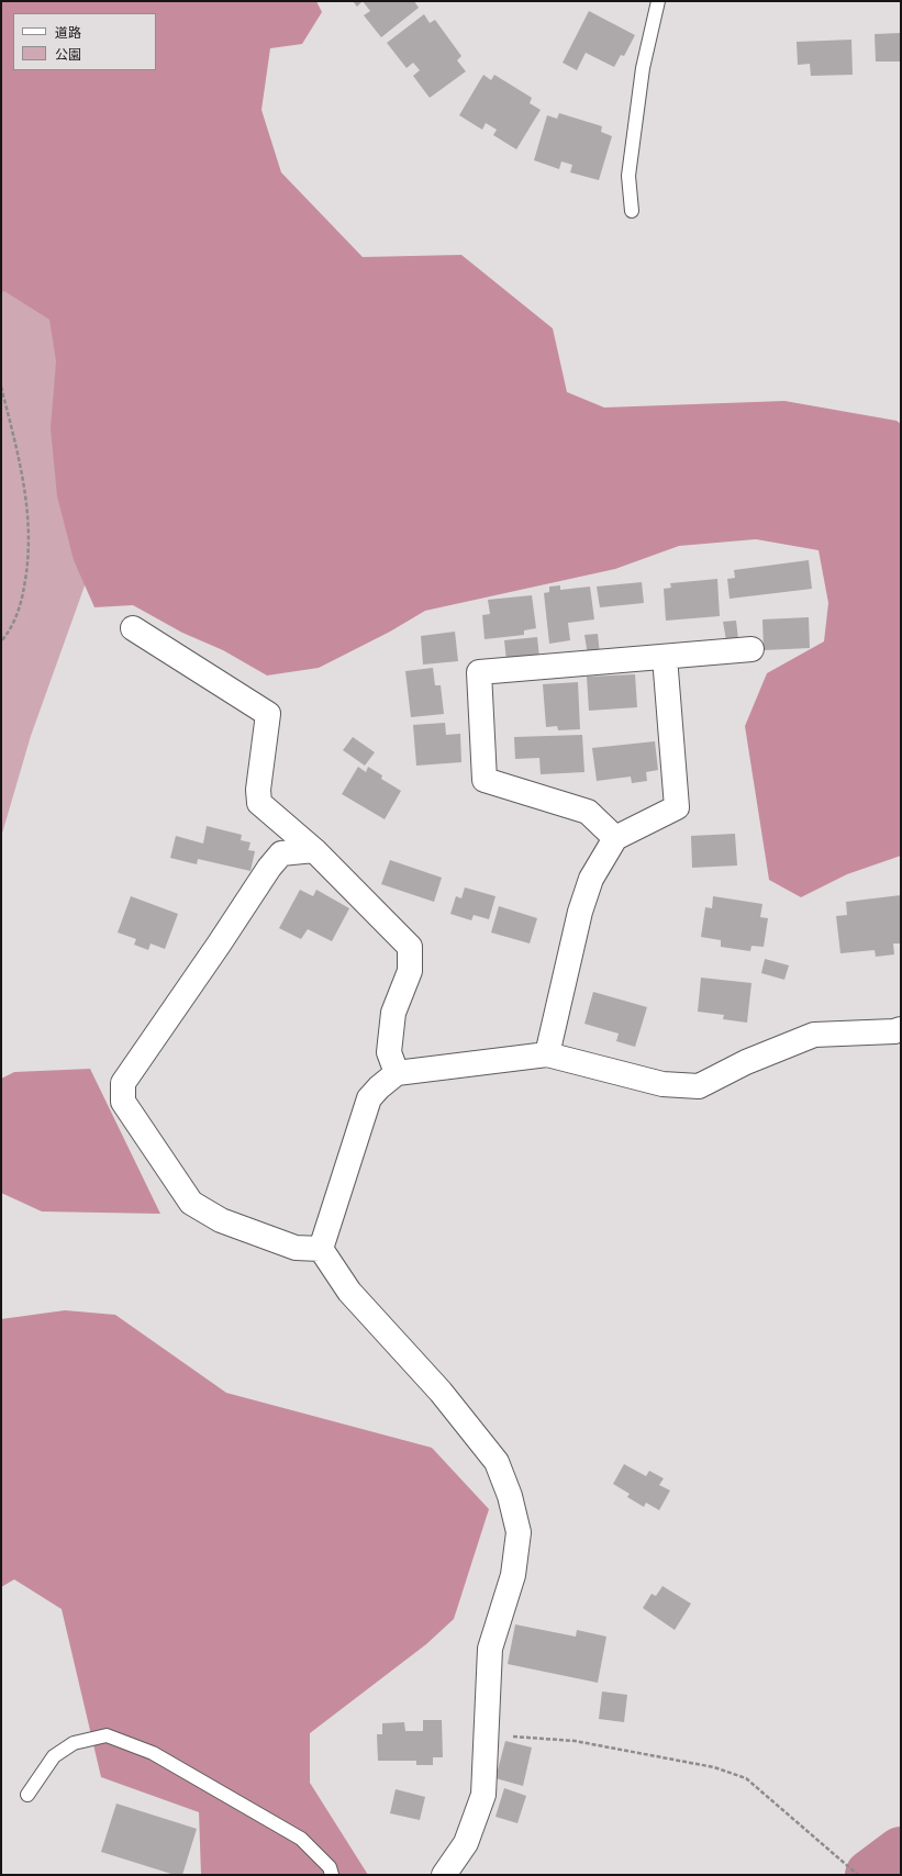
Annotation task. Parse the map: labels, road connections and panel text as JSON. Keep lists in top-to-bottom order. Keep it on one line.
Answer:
{"legend":["道路","公園"]}
